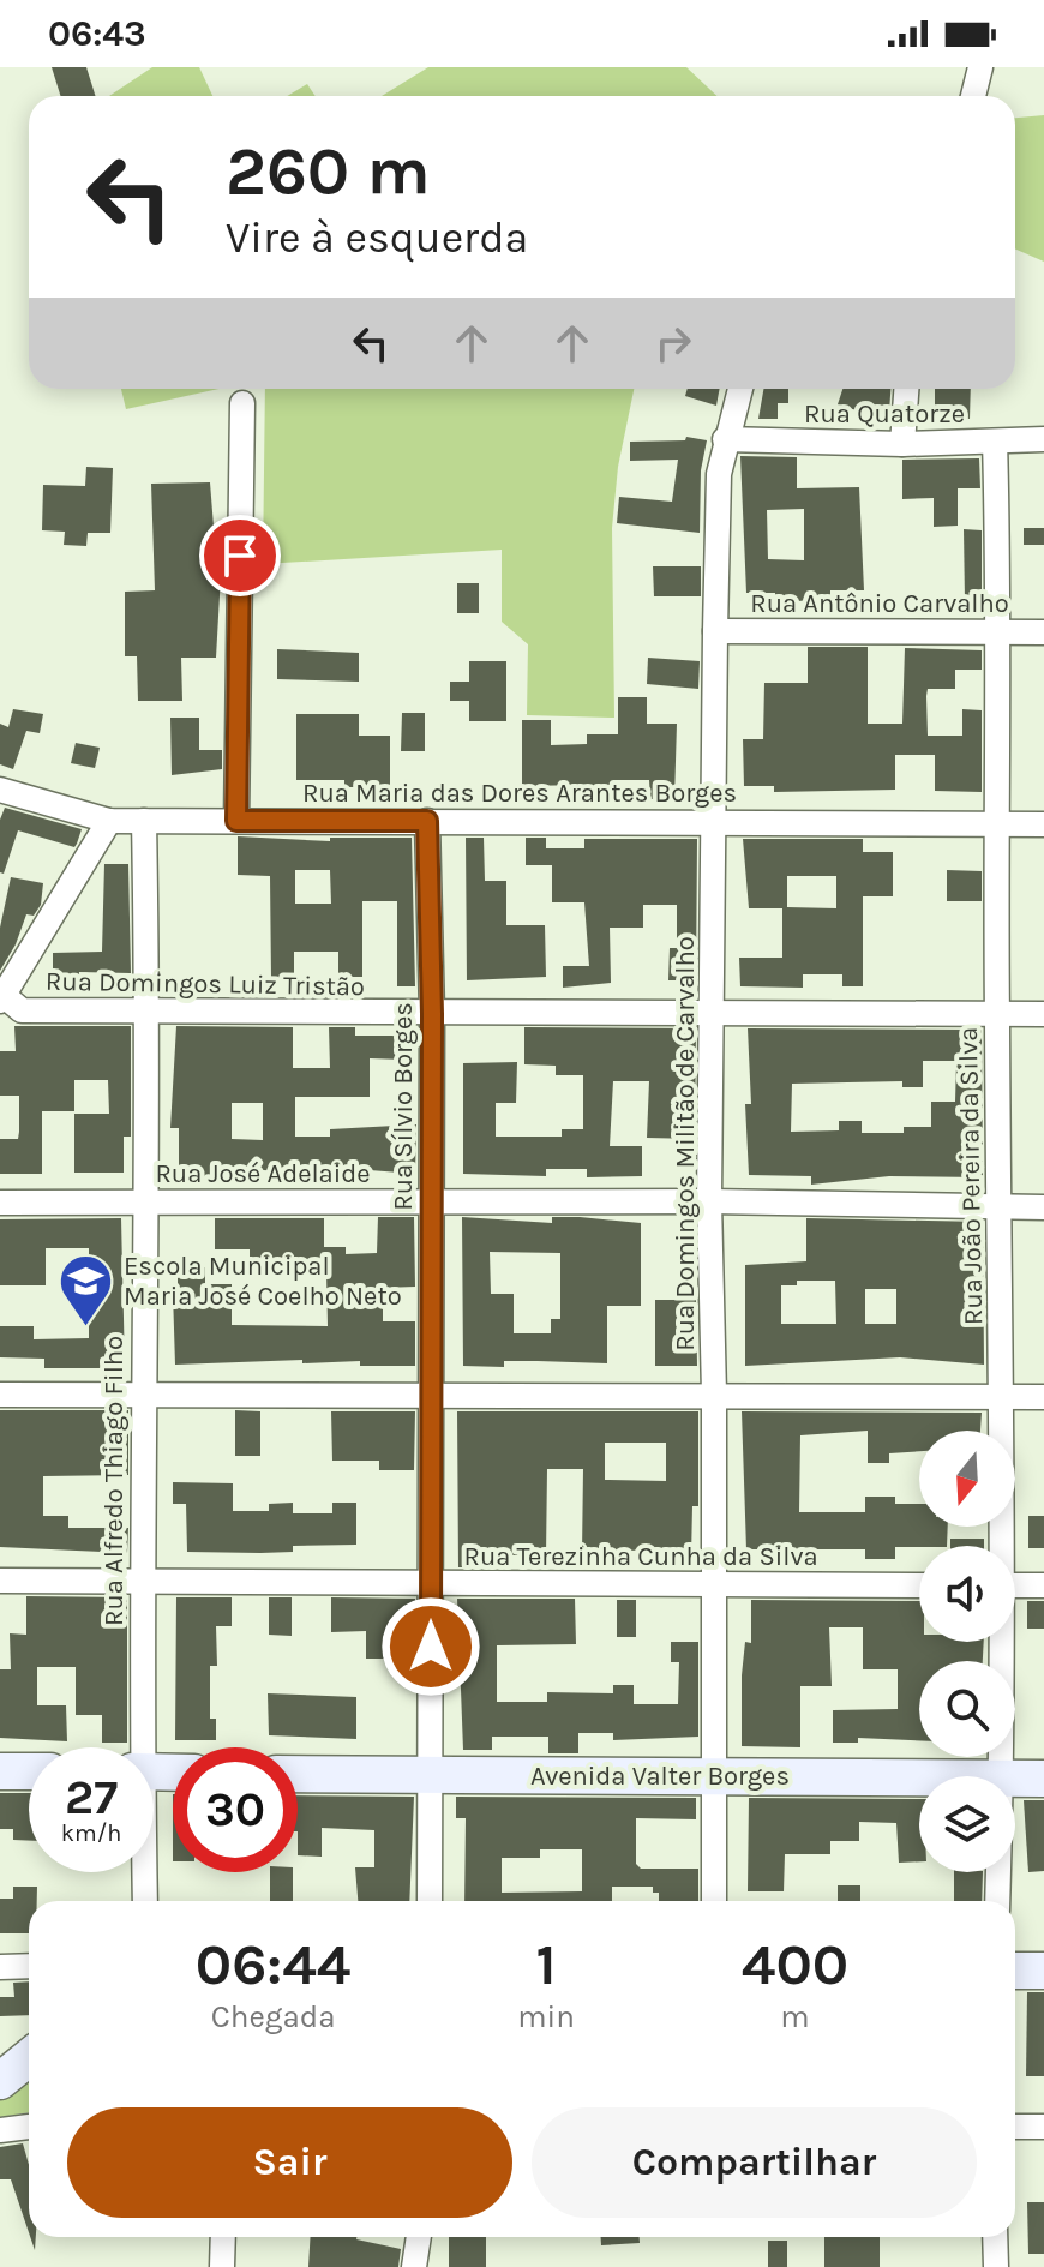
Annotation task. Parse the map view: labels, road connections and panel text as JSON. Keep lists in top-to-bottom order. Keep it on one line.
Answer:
{"streets":{"street":["Rua Quatorze","Rua Antônio Carvalho","Rua Maria das Dores Arantes Borges","Rua Domingos Luiz Tristão","Rua Sílvio Borges","Rua Domingos Militão de Carvalho","Rua José Adelaide","Rua João Pereira da Silva","Rua Alfredo Thiago Filho","Rua Terezinha Cunha da Silva","Avenida Valter Borges"]},"crossings":[["Rua Quatorze","Rua Domingos Militão de Carvalho"],["Rua Quatorze","Rua João Pereira da Silva"],["Rua Antônio Carvalho","Rua Domingos Militão de Carvalho"],["Rua Antônio Carvalho","Rua João Pereira da Silva"],["Rua Maria das Dores Arantes Borges","Rua Sílvio Borges"],["Rua Maria das Dores Arantes Borges","Rua Domingos Militão de Carvalho"],["Rua Maria das Dores Arantes Borges","Rua João Pereira da Silva"],["Rua Maria das Dores Arantes Borges","Rua Alfredo Thiago Filho"],["Rua Domingos Luiz Tristão","Rua Sílvio Borges"],["Rua Domingos Luiz Tristão","Rua Domingos Militão de Carvalho"],["Rua Domingos Luiz Tristão","Rua João Pereira da Silva"],["Rua Domingos Luiz Tristão","Rua Alfredo Thiago Filho"],["Rua Sílvio Borges","Rua José Adelaide"],["Rua Sílvio Borges","Rua Terezinha Cunha da Silva"],["Rua Sílvio Borges","Avenida Valter Borges"],["Rua Domingos Militão de Carvalho","Rua José Adelaide"],["Rua Domingos Militão de Carvalho","Rua Terezinha Cunha da Silva"],["Rua Domingos Militão de Carvalho","Avenida Valter Borges"],["Rua José Adelaide","Rua João Pereira da Silva"],["Rua José Adelaide","Rua Alfredo Thiago Filho"],["Rua Alfredo Thiago Filho","Rua Terezinha Cunha da Silva"]],"places":{"school or university":["Escola Municipal Maria José Coelho Neto"]},"north":"bottom","page":{"status":"06:43","turn":["260 m","Vire à esquerda"],"speed":"27 km/h","limit":"30","eta":["06:44","Chegada","1","min","400","m"],"buttons":["Sair","Compartilhar"]}}
